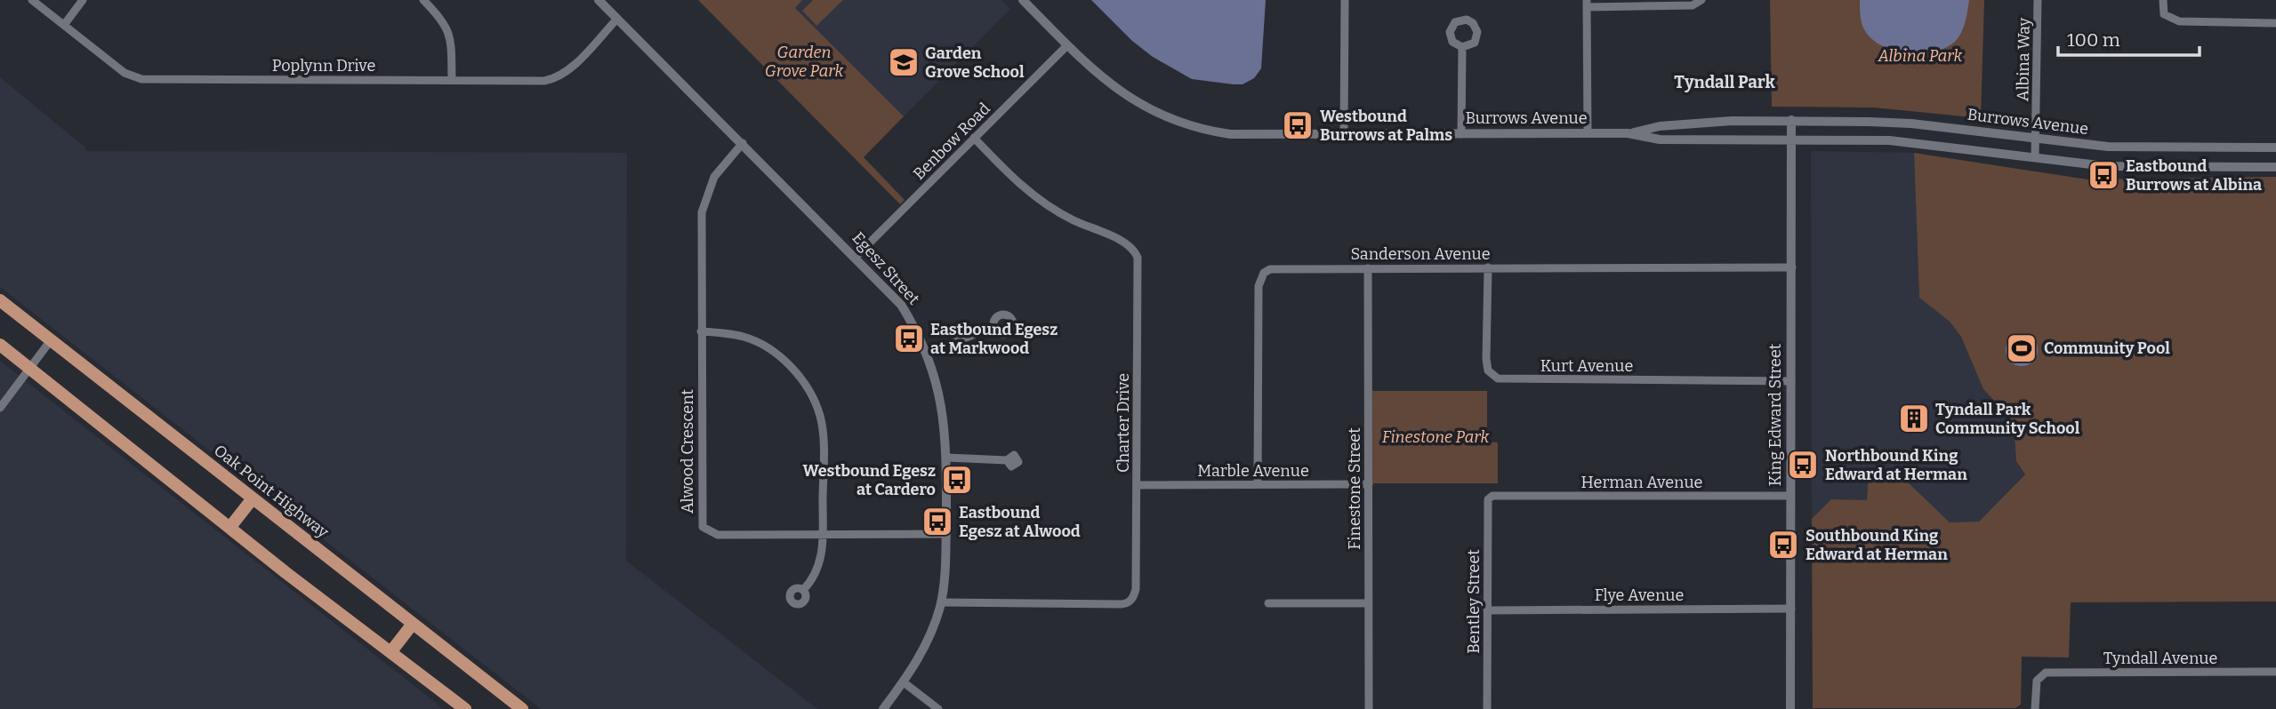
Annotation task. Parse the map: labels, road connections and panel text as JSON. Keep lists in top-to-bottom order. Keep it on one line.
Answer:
{"streets":{"main road":["Oak Point Highway"],"street":["Albina Way","Poplynn Drive","Burrows Avenue","Benbow Road","Sanderson Avenue","Egesz Street","Kurt Avenue","King Edward Street","Charter Drive","Alwood Crescent","Marble Avenue","Herman Avenue","Finestone Street","Flye Avenue","Bentley Street","Tyndall Avenue"]},"crossings":[["Albina Way","Burrows Avenue"],["Poplynn Drive","Egesz Street"],["Burrows Avenue","Benbow Road"],["Burrows Avenue","King Edward Street"],["Benbow Road","Egesz Street"],["Benbow Road","Charter Drive"],["Sanderson Avenue","Kurt Avenue"],["Sanderson Avenue","King Edward Street"],["Sanderson Avenue","Marble Avenue"],["Sanderson Avenue","Finestone Street"],["Egesz Street","Charter Drive"],["Egesz Street","Alwood Crescent"],["Kurt Avenue","King Edward Street"],["King Edward Street","Herman Avenue"],["King Edward Street","Flye Avenue"],["Charter Drive","Marble Avenue"],["Marble Avenue","Finestone Street"],["Herman Avenue","Bentley Street"],["Flye Avenue","Bentley Street"]],"districts":["Tyndall Park"],"parks":["Garden Grove Park","Albina Park","Finestone Park"],"places":{"school or university":["Garden Grove School"],"bus stop":["Westbound Burrows at Palms","Eastbound Burrows at Albina","Eastbound Egesz at Markwood","Northbound King Edward at Herman","Westbound Egesz at Cardero","Eastbound Egesz at Alwood","Southbound King Edward at Herman"],"sports":["Community Pool"],"building":["Tyndall Park Community School"]},"scale_bar":"100 m"}
